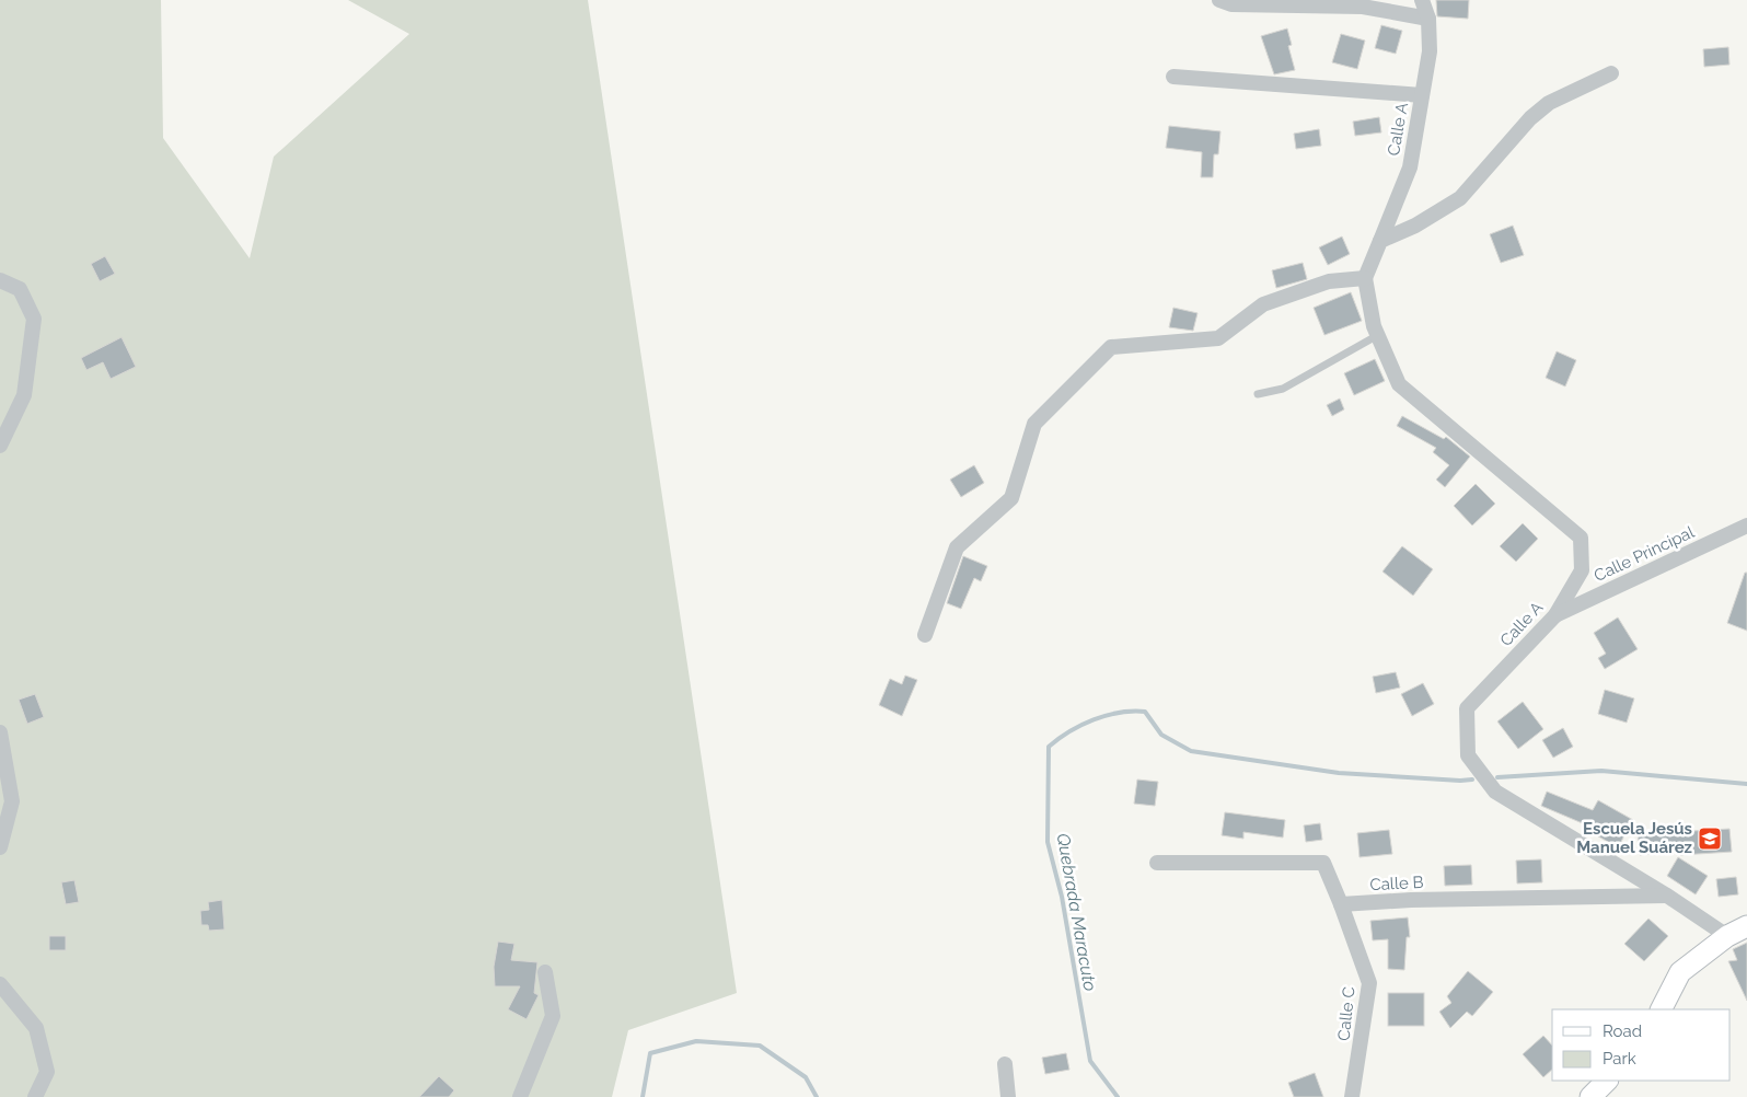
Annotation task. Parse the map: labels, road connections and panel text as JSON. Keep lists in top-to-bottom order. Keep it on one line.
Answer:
{"streets":{"street":["Calle A","Calle Principal","Calle B","Calle C"]},"crossings":[["Calle A","Calle Principal"],["Calle A","Calle B"],["Calle B","Calle C"]],"water":["Quebrada Maracuto"],"places":{"school or university":["Escuela Jesús Manuel Suárez"]},"legend":["Road","Park"]}
